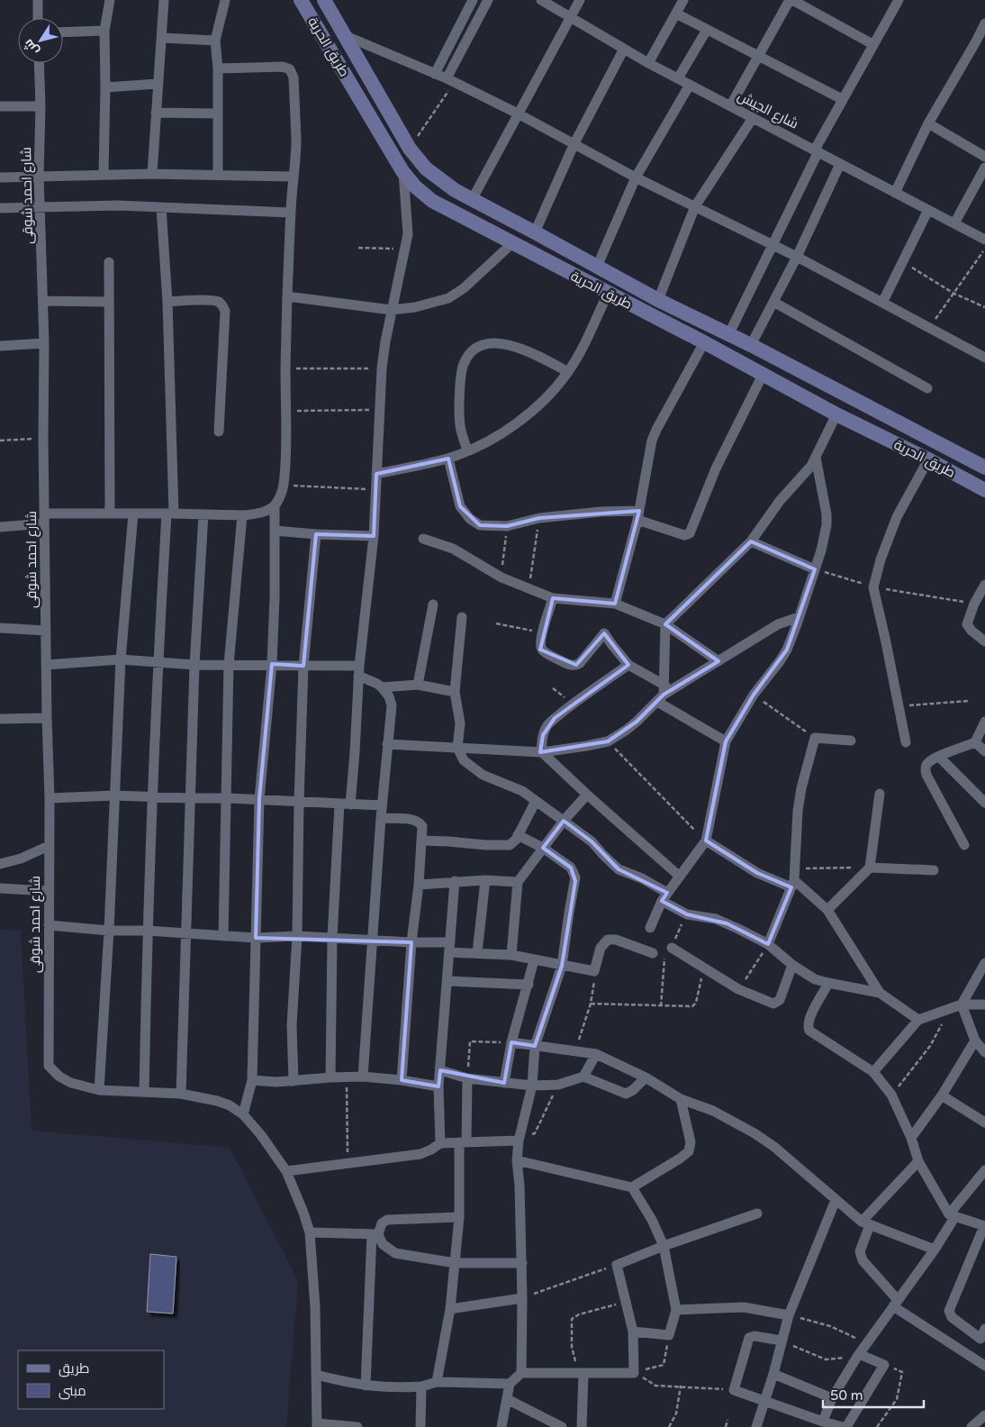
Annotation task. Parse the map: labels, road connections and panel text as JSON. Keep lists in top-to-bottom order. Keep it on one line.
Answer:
{"streets":{"main road":["طريق الحرية"],"street":["شارع الجيش","شارع احمد شوقى"]},"legend":["طريق","مبنى"],"scale_bar":"50 m","north":"bottom left"}
